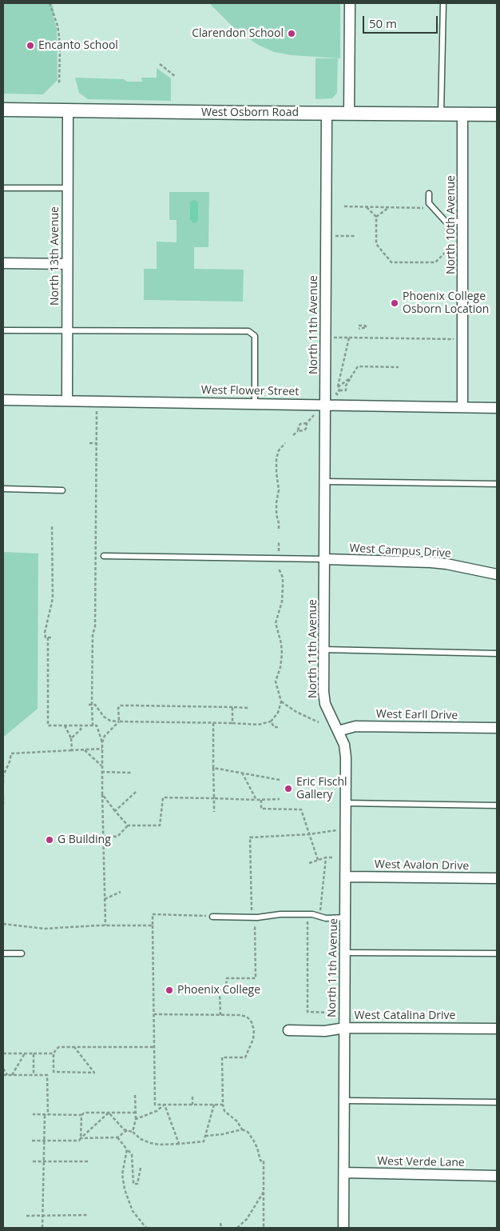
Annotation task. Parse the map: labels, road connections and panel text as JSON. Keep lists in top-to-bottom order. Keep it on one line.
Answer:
{"streets":{"street":["West Osborn Road","North 10th Avenue","North 13th Avenue","North 11th Avenue","West Flower Street","West Campus Drive","West Earll Drive","West Avalon Drive","West Catalina Drive","West Verde Lane"]},"crossings":[["West Osborn Road","North 10th Avenue"],["West Osborn Road","North 13th Avenue"],["West Osborn Road","North 11th Avenue"],["North 10th Avenue","West Flower Street"],["North 13th Avenue","West Flower Street"],["North 11th Avenue","West Flower Street"],["North 11th Avenue","West Campus Drive"],["North 11th Avenue","West Earll Drive"],["North 11th Avenue","West Avalon Drive"],["North 11th Avenue","West Catalina Drive"],["North 11th Avenue","West Verde Lane"]],"places":["Clarendon School","Encanto School","Phoenix College Osborn Location","Eric Fischl Gallery","G Building","Phoenix College"],"scale_bar":"50 m"}
